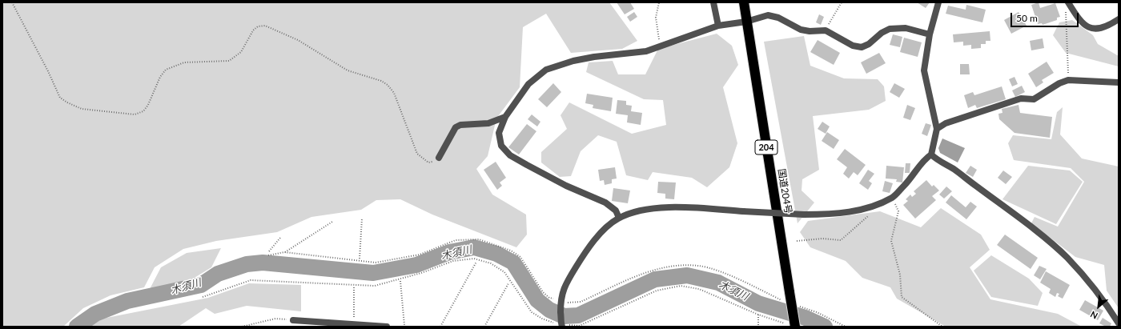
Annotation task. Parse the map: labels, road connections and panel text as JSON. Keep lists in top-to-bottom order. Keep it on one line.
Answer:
{"streets":{"highway":["204","国道204号"]},"water":["木須川"],"scale_bar":"50 m","north":"bottom left"}
